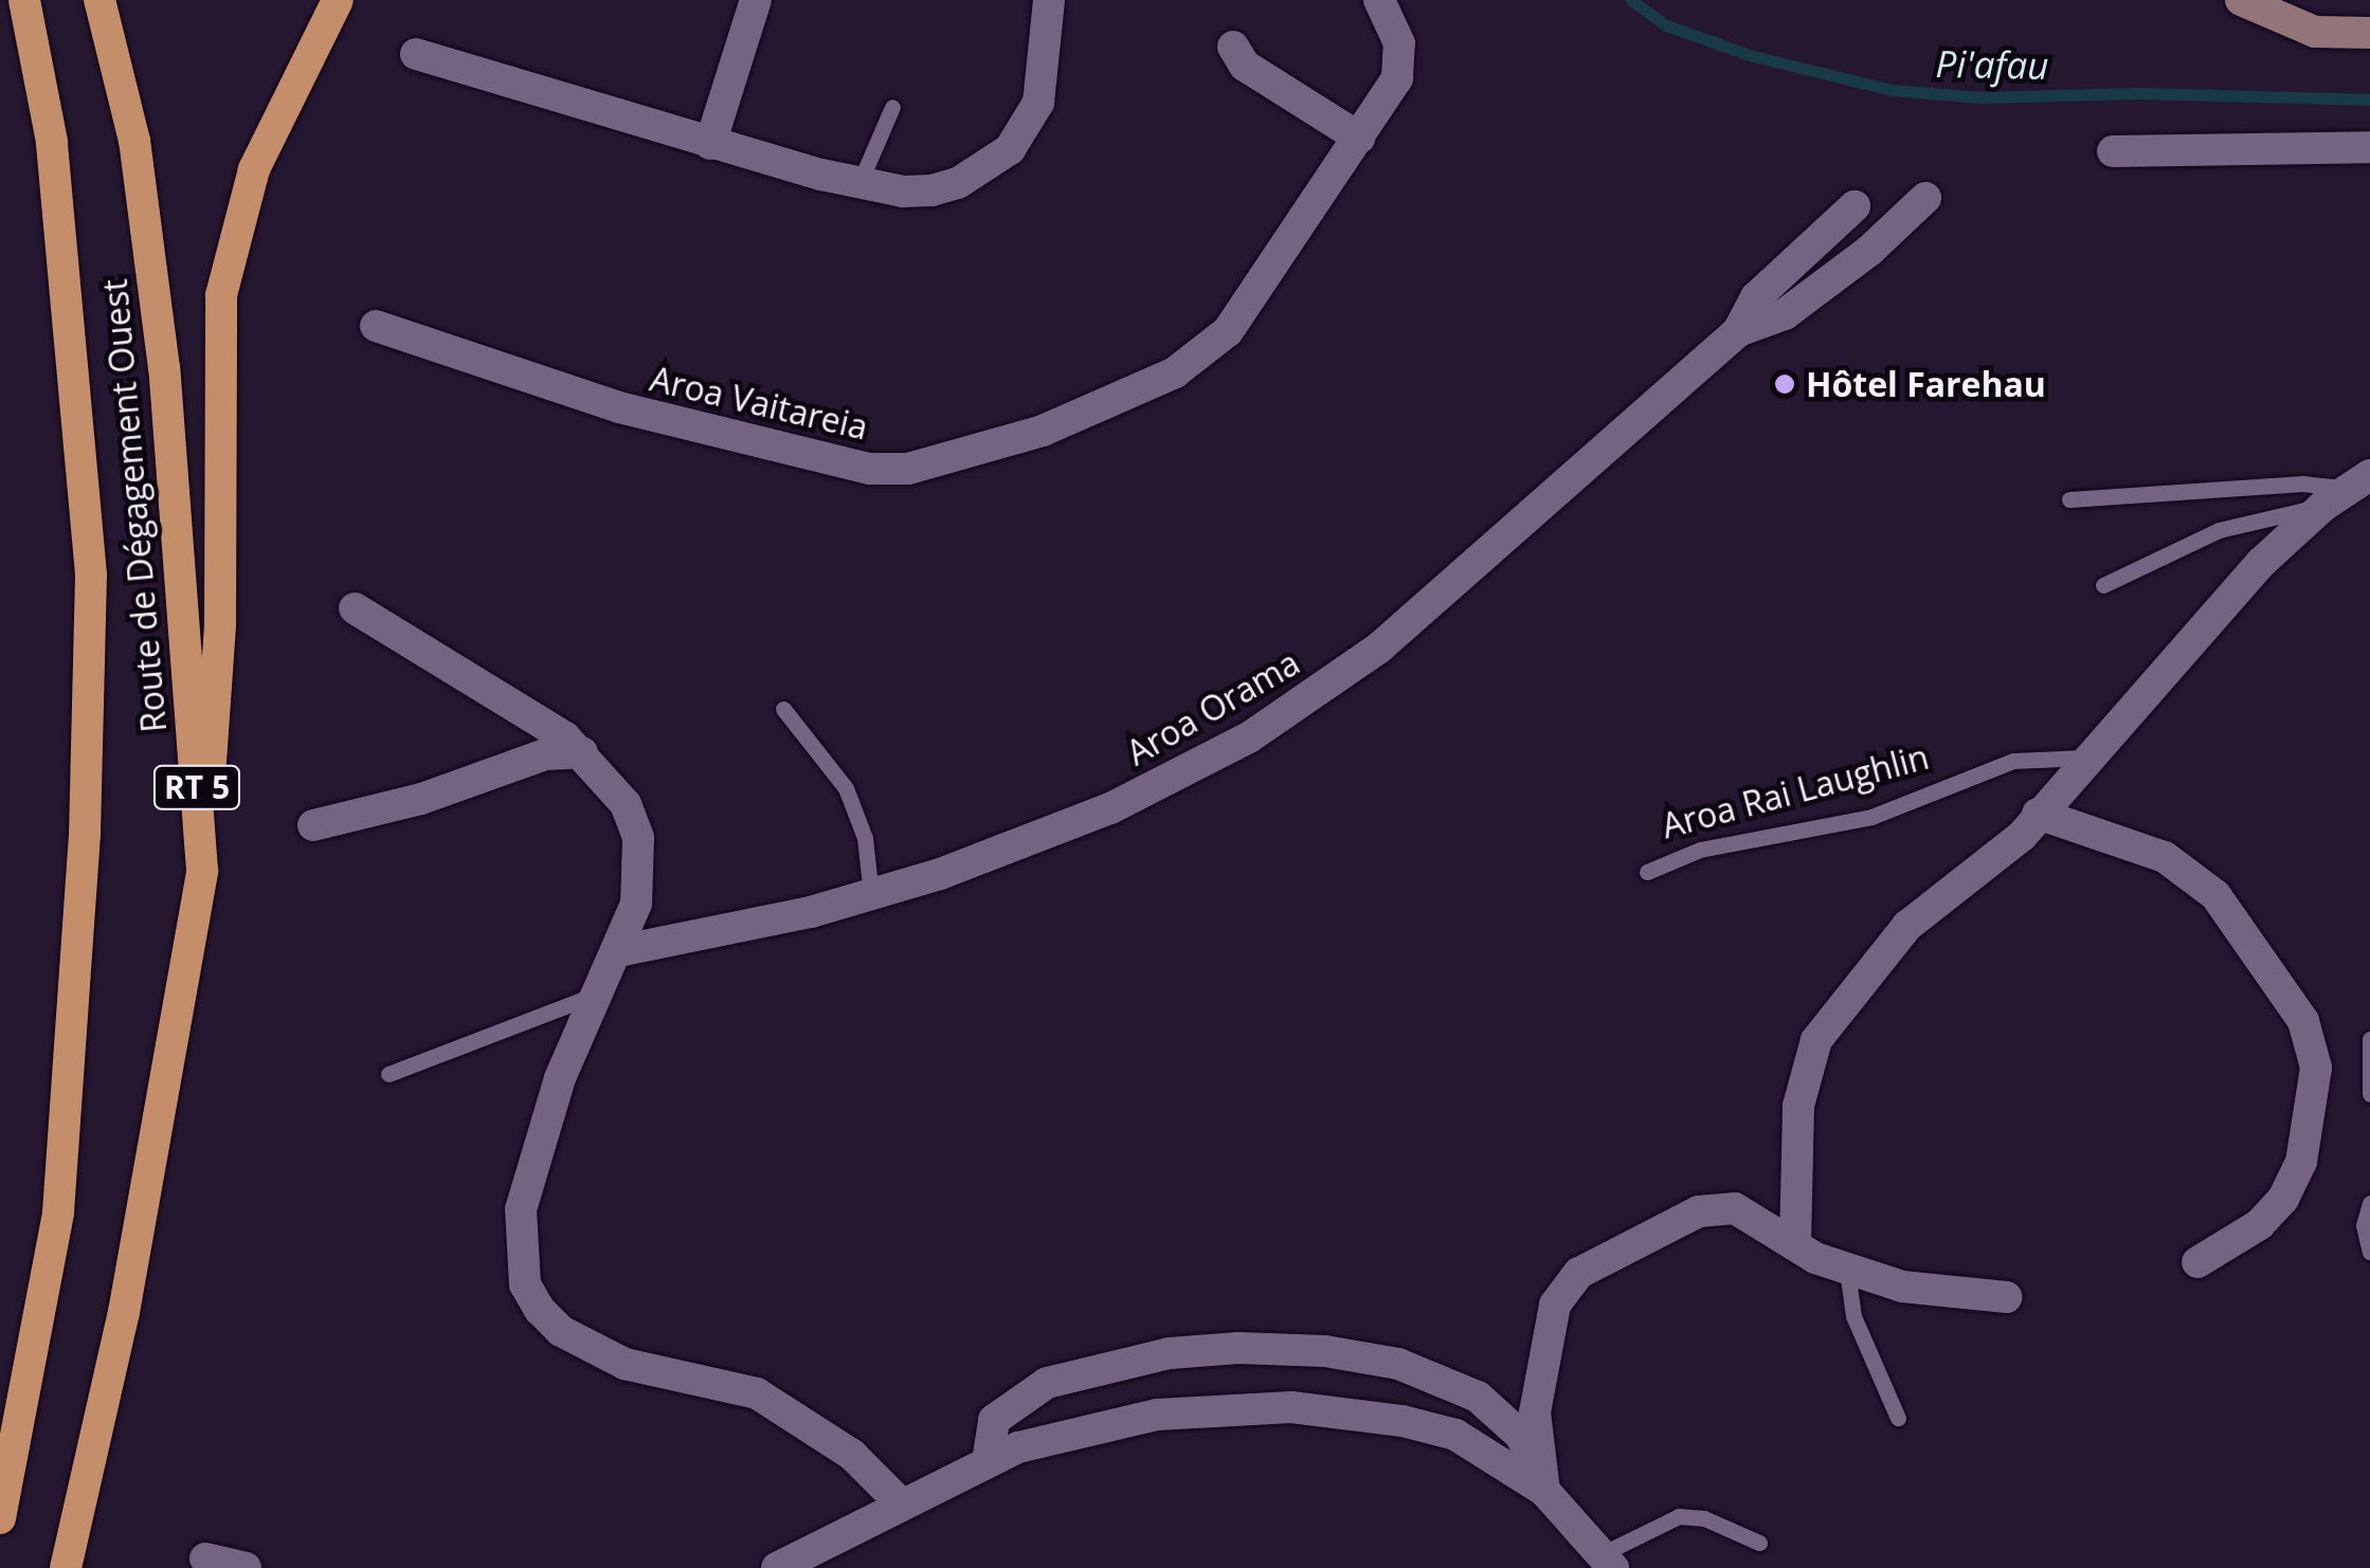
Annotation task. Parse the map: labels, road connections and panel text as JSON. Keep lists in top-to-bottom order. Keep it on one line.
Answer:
{"streets":{"highway":["Route de Dégagement Ouest","RT 5"],"street":["Aroa Vaitareia","Aroa Orama"],"lane":["Aroa Rai Laughlin"]},"water":["Pi'afau"],"places":["Hôtel Farehau"]}
